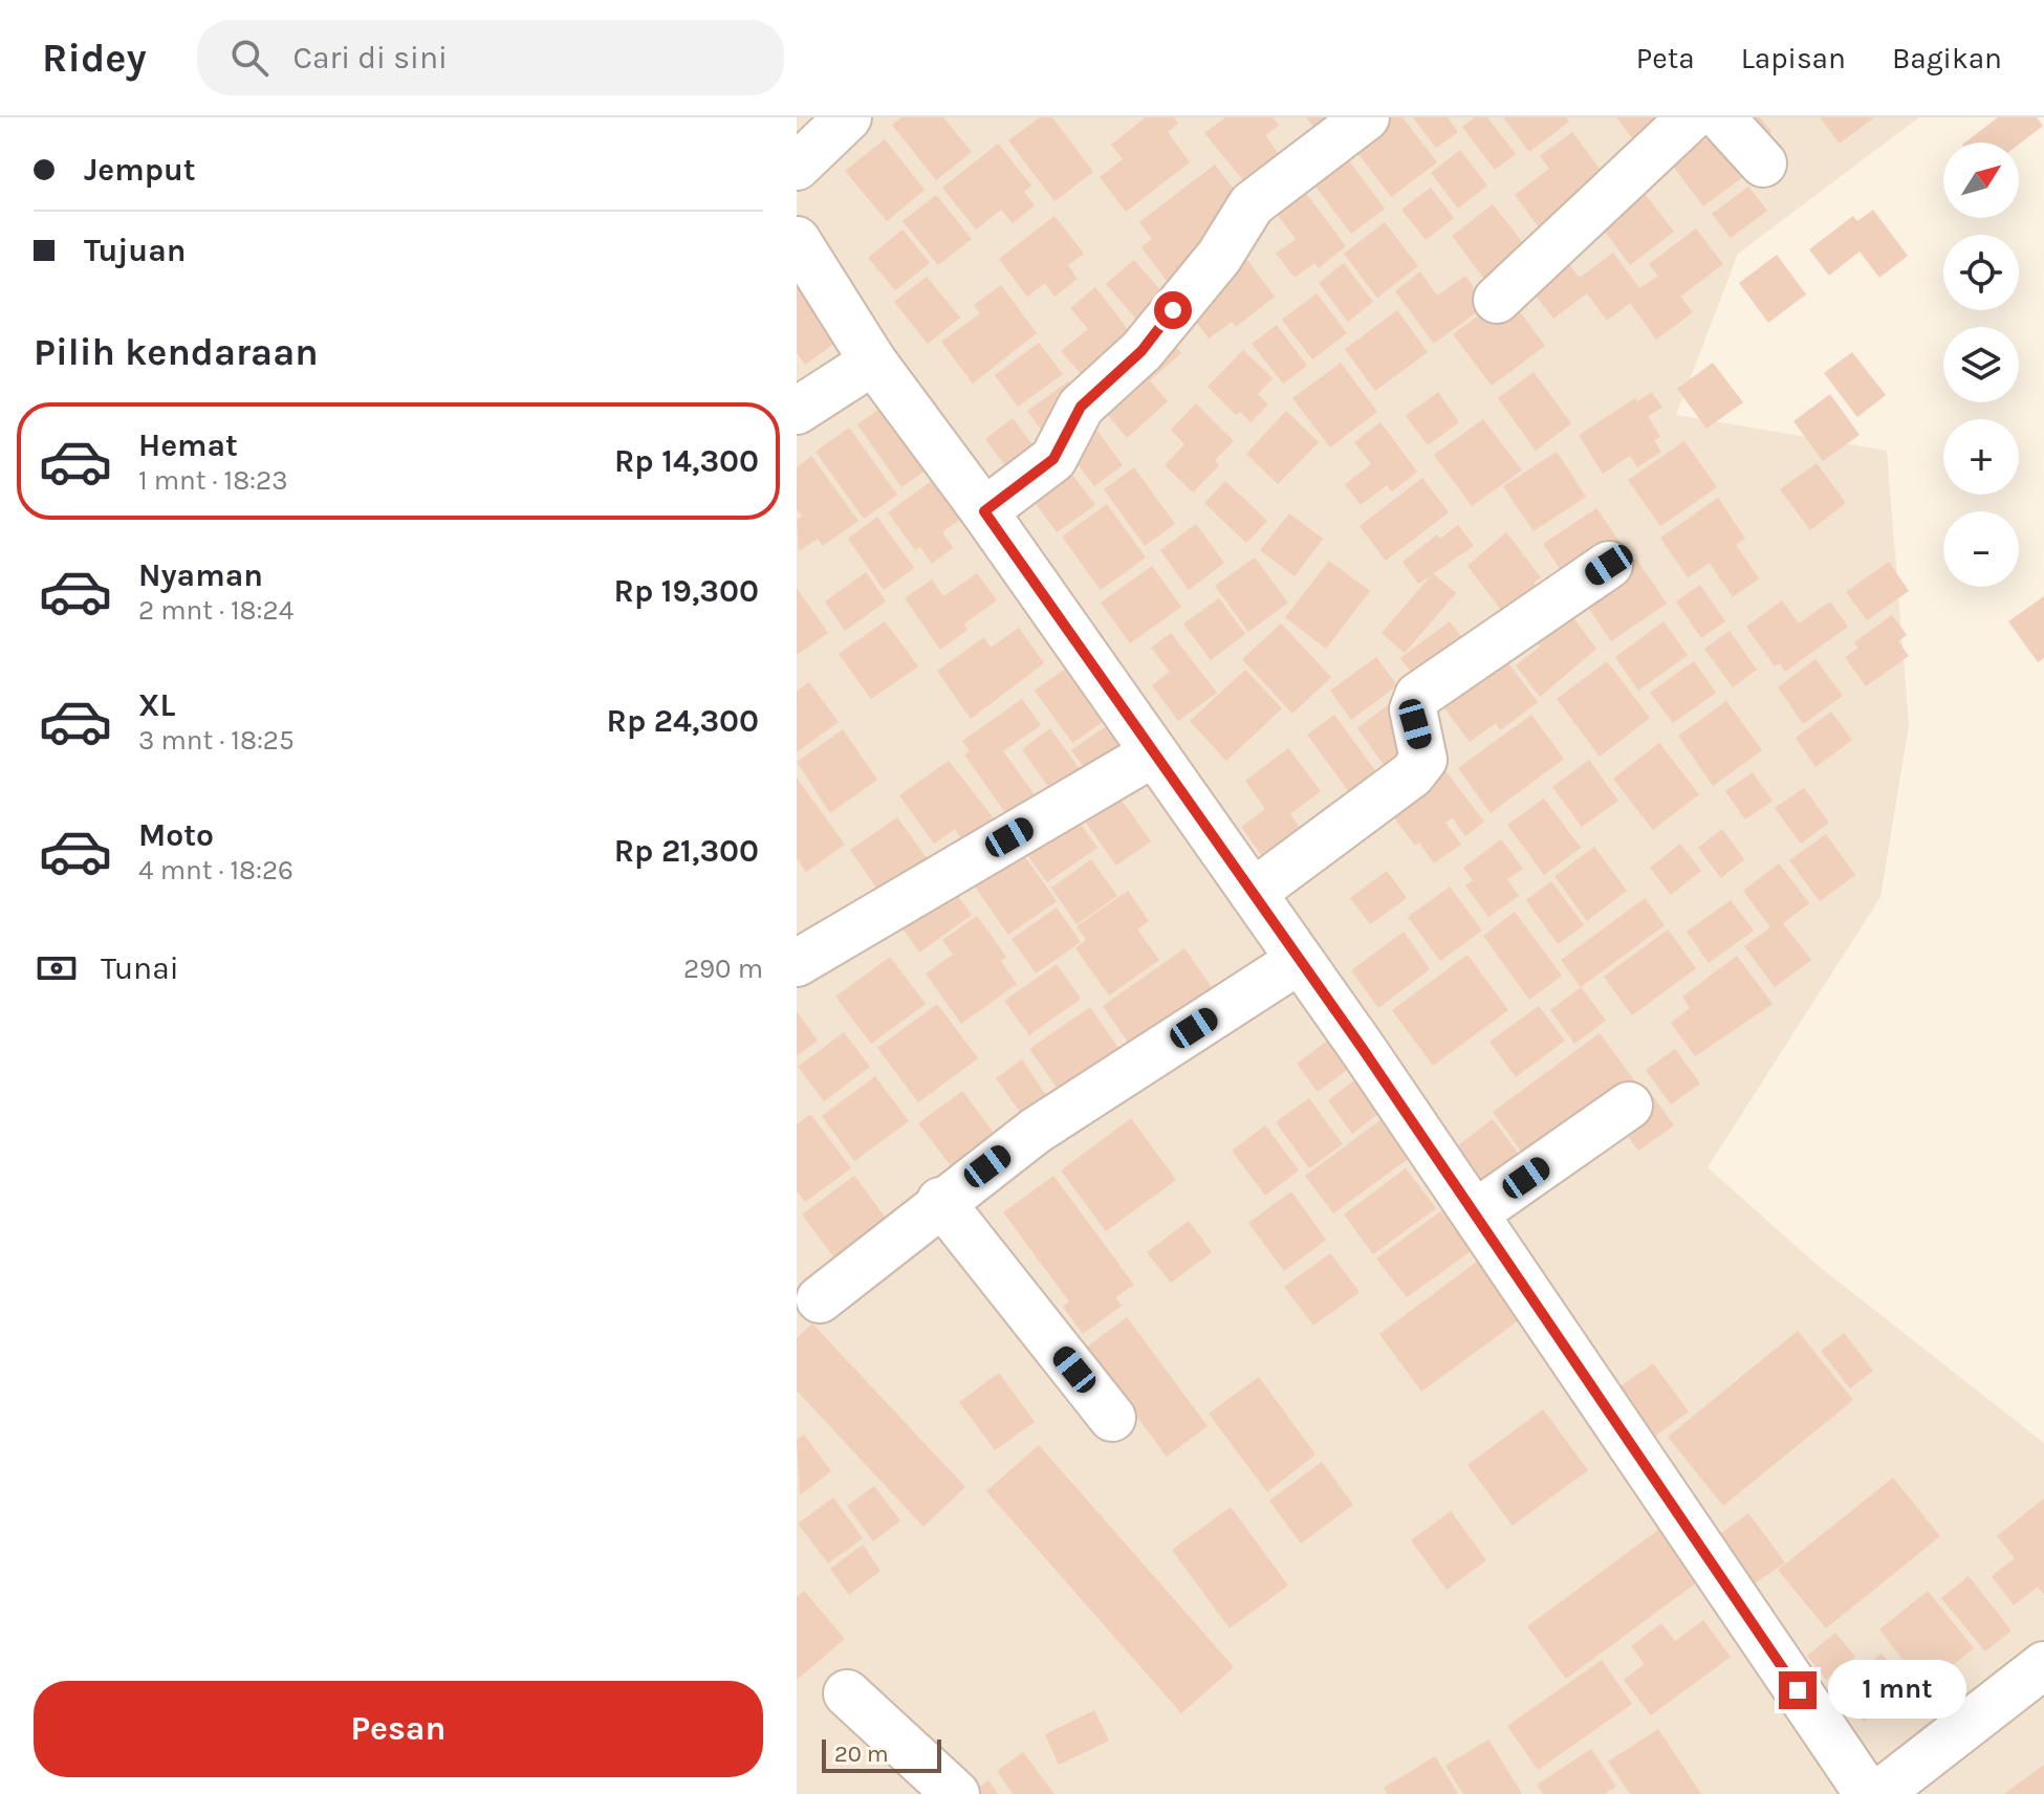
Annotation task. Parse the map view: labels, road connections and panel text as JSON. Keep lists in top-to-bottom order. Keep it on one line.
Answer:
{"scale_bar":"20 m","north":"top right","page":{"header":"Ridey","search":"Cari di sini","nav":["Peta","Lapisan","Bagikan"],"banner":["Jemput","Tujuan"],"map_buttons":["+","−"],"heading":"Pilih kendaraan","list":[{"name":"Hemat","note":"1 mnt · 18:23","value":"Rp 14,300"},{"name":"Nyaman","note":"2 mnt · 18:24","value":"Rp 19,300"},{"name":"XL","note":"3 mnt · 18:25","value":"Rp 24,300"},{"name":"Moto","note":"4 mnt · 18:26","value":"Rp 21,300"}],"pay":["Tunai","290 m"],"bubble":"1 mnt","buttons":"Pesan","scale":"20 m"}}
